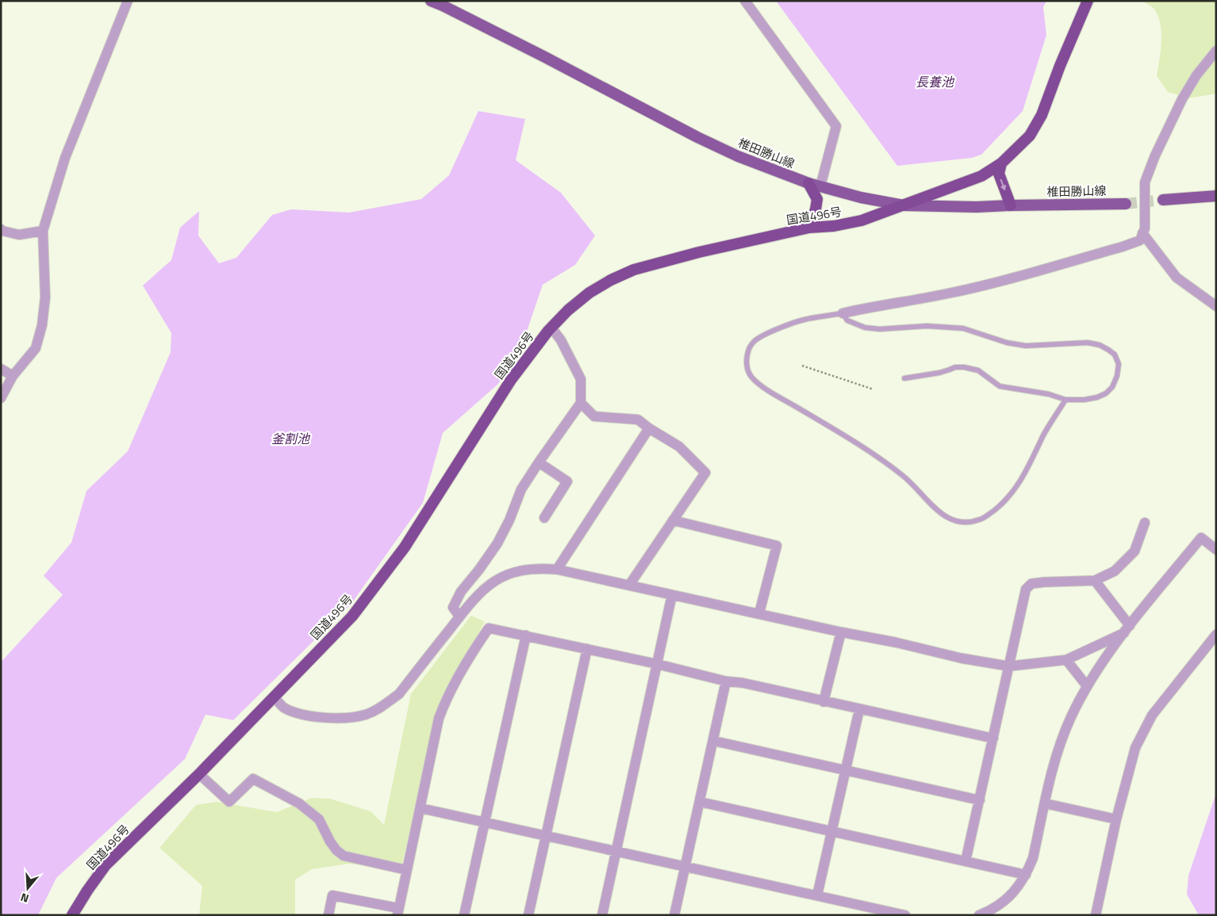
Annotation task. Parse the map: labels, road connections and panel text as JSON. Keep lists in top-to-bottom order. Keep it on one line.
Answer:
{"streets":{"highway":["国道496号"],"main road":["椎田勝山線"]},"crossings":[["椎田勝山線","国道496号"]],"water":["長養池","釜割池"],"north":"bottom"}
